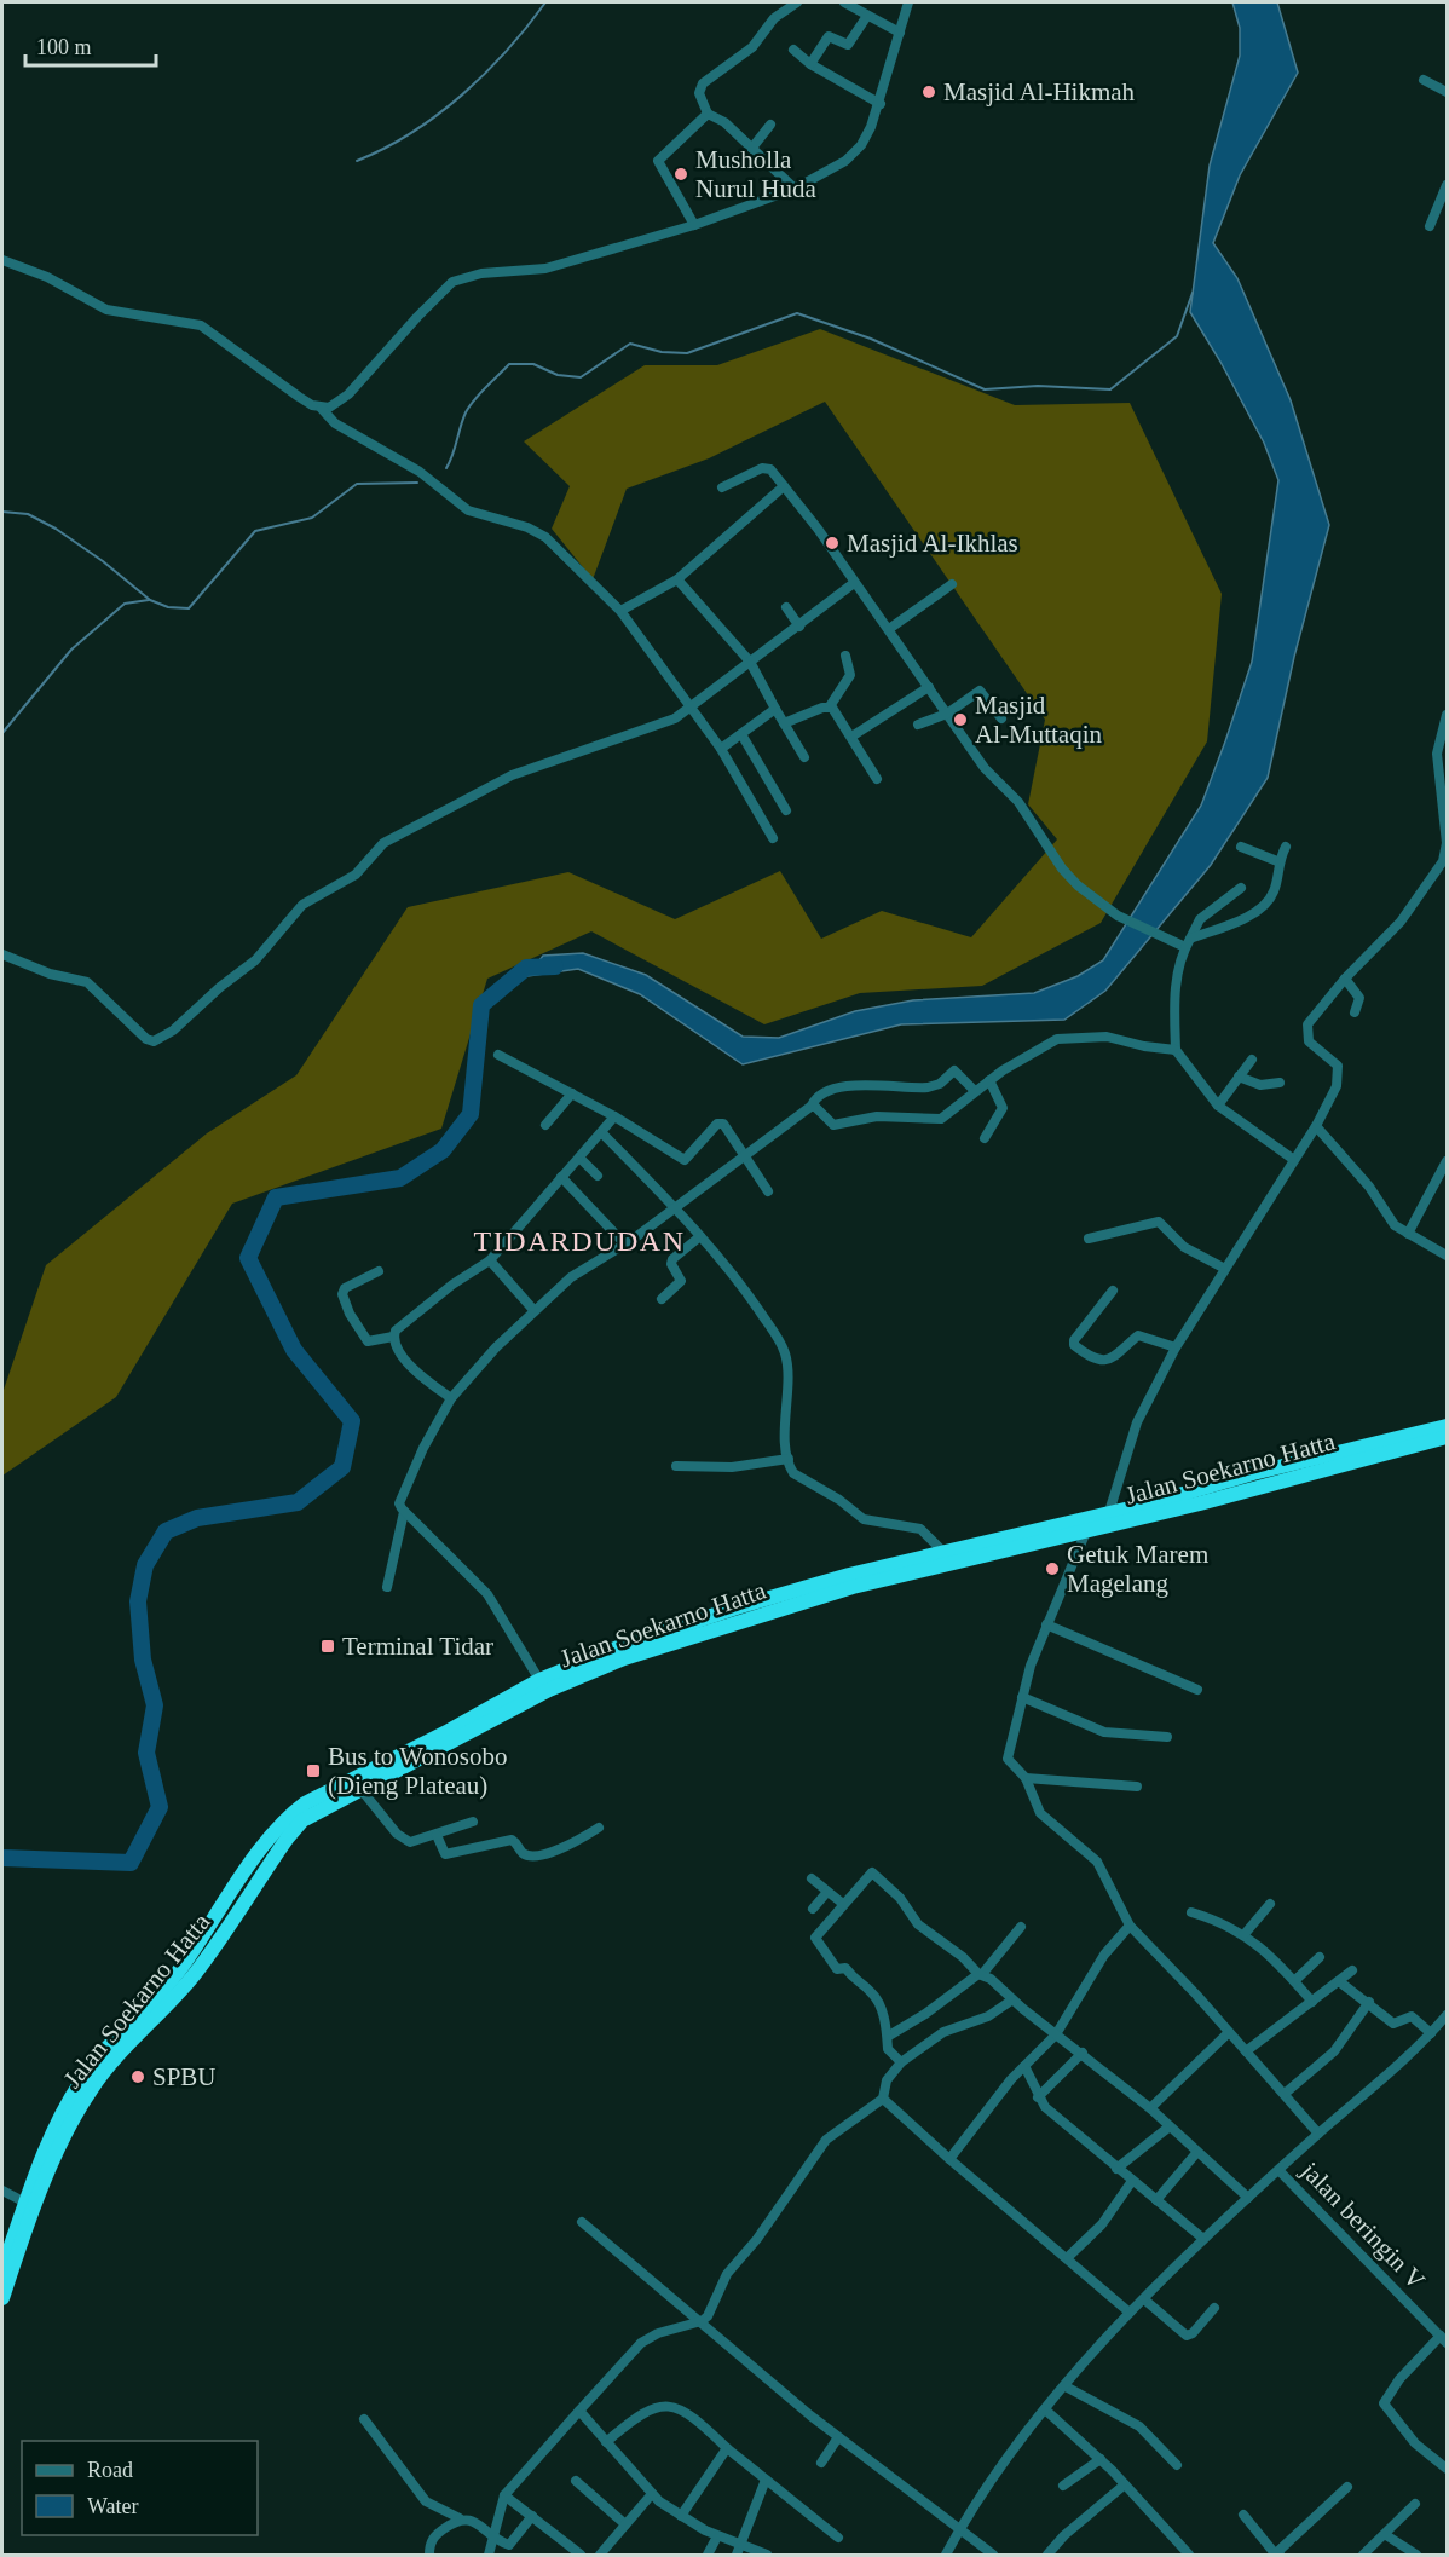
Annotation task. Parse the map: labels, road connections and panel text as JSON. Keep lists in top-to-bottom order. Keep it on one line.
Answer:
{"streets":{"highway":["Jalan Soekarno Hatta"],"street":["jalan beringin V"]},"districts":["TIDARDUDAN"],"places":{"other":["Masjid Al-Hikmah","Musholla Nurul Huda","Masjid Al-Ikhlas","Masjid Al-Muttaqin","Getuk Marem Magelang","SPBU"],"transit":["Terminal Tidar","Bus to Wonosobo (Dieng Plateau)"]},"legend":["Road","Water"],"scale_bar":"100 m"}
